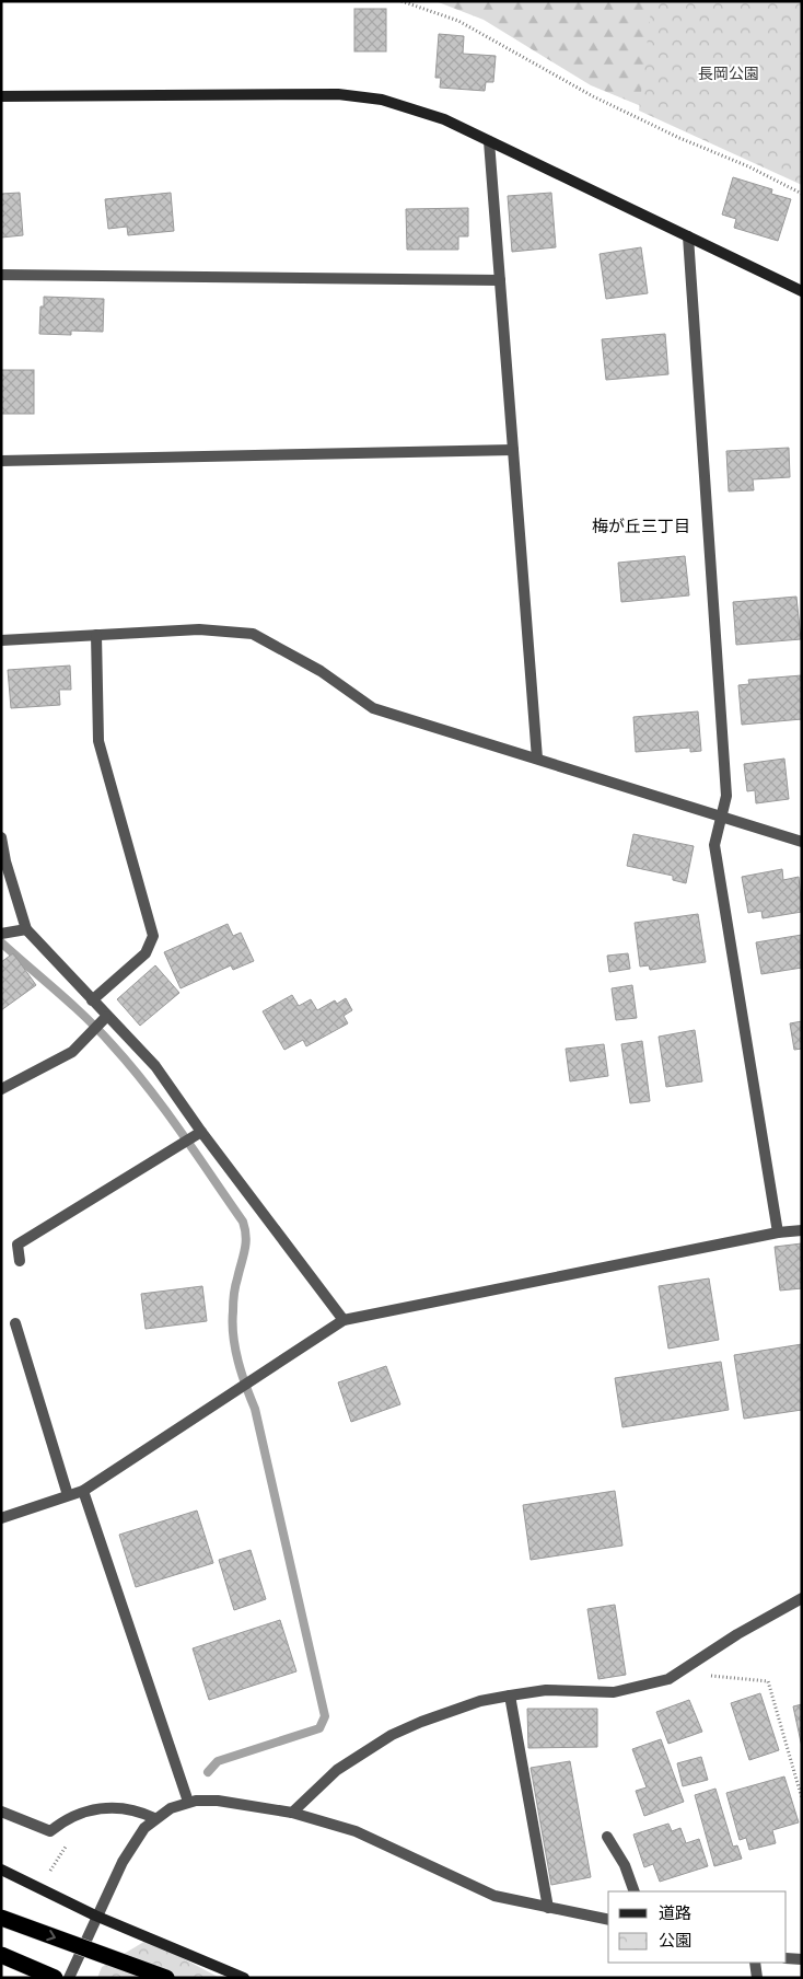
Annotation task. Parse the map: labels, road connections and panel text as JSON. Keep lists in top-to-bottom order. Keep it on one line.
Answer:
{"districts":["梅が丘三丁目"],"parks":["長岡公園"],"legend":["道路","公園"]}
